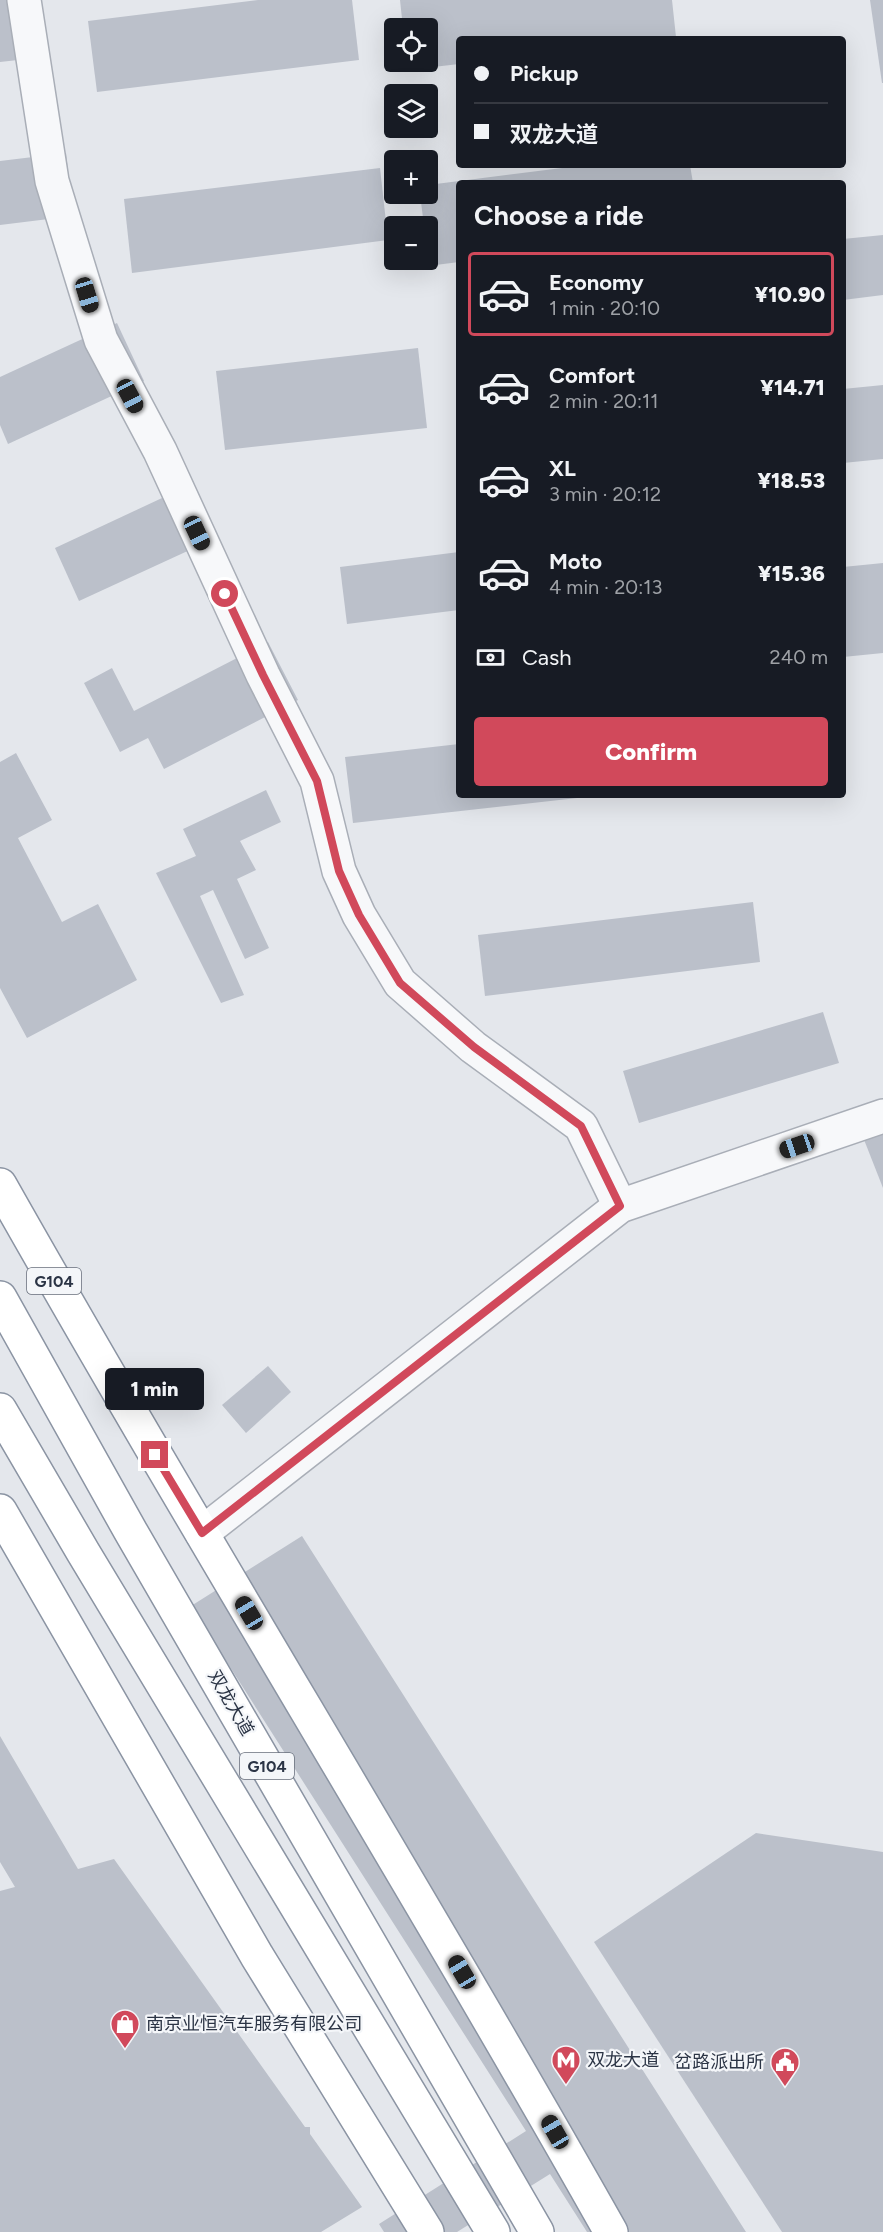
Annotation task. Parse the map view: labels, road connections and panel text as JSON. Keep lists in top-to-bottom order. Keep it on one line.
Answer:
{"streets":{"highway":["G104","双龙大道"]},"places":{"shop":["南京业恒汽车服务有限公司"],"metro station":["双龙大道"],"public building":["岔路派出所"]},"page":{"map_buttons":["+","−"],"banner":["Pickup","双龙大道"],"heading":"Choose a ride","list":[{"name":"Economy","note":"1 min · 20:10","value":"¥10.90"},{"name":"Comfort","note":"2 min · 20:11","value":"¥14.71"},{"name":"XL","note":"3 min · 20:12","value":"¥18.53"},{"name":"Moto","note":"4 min · 20:13","value":"¥15.36"}],"pay":["Cash","240 m"],"buttons":"Confirm","bubble":"1 min"}}
